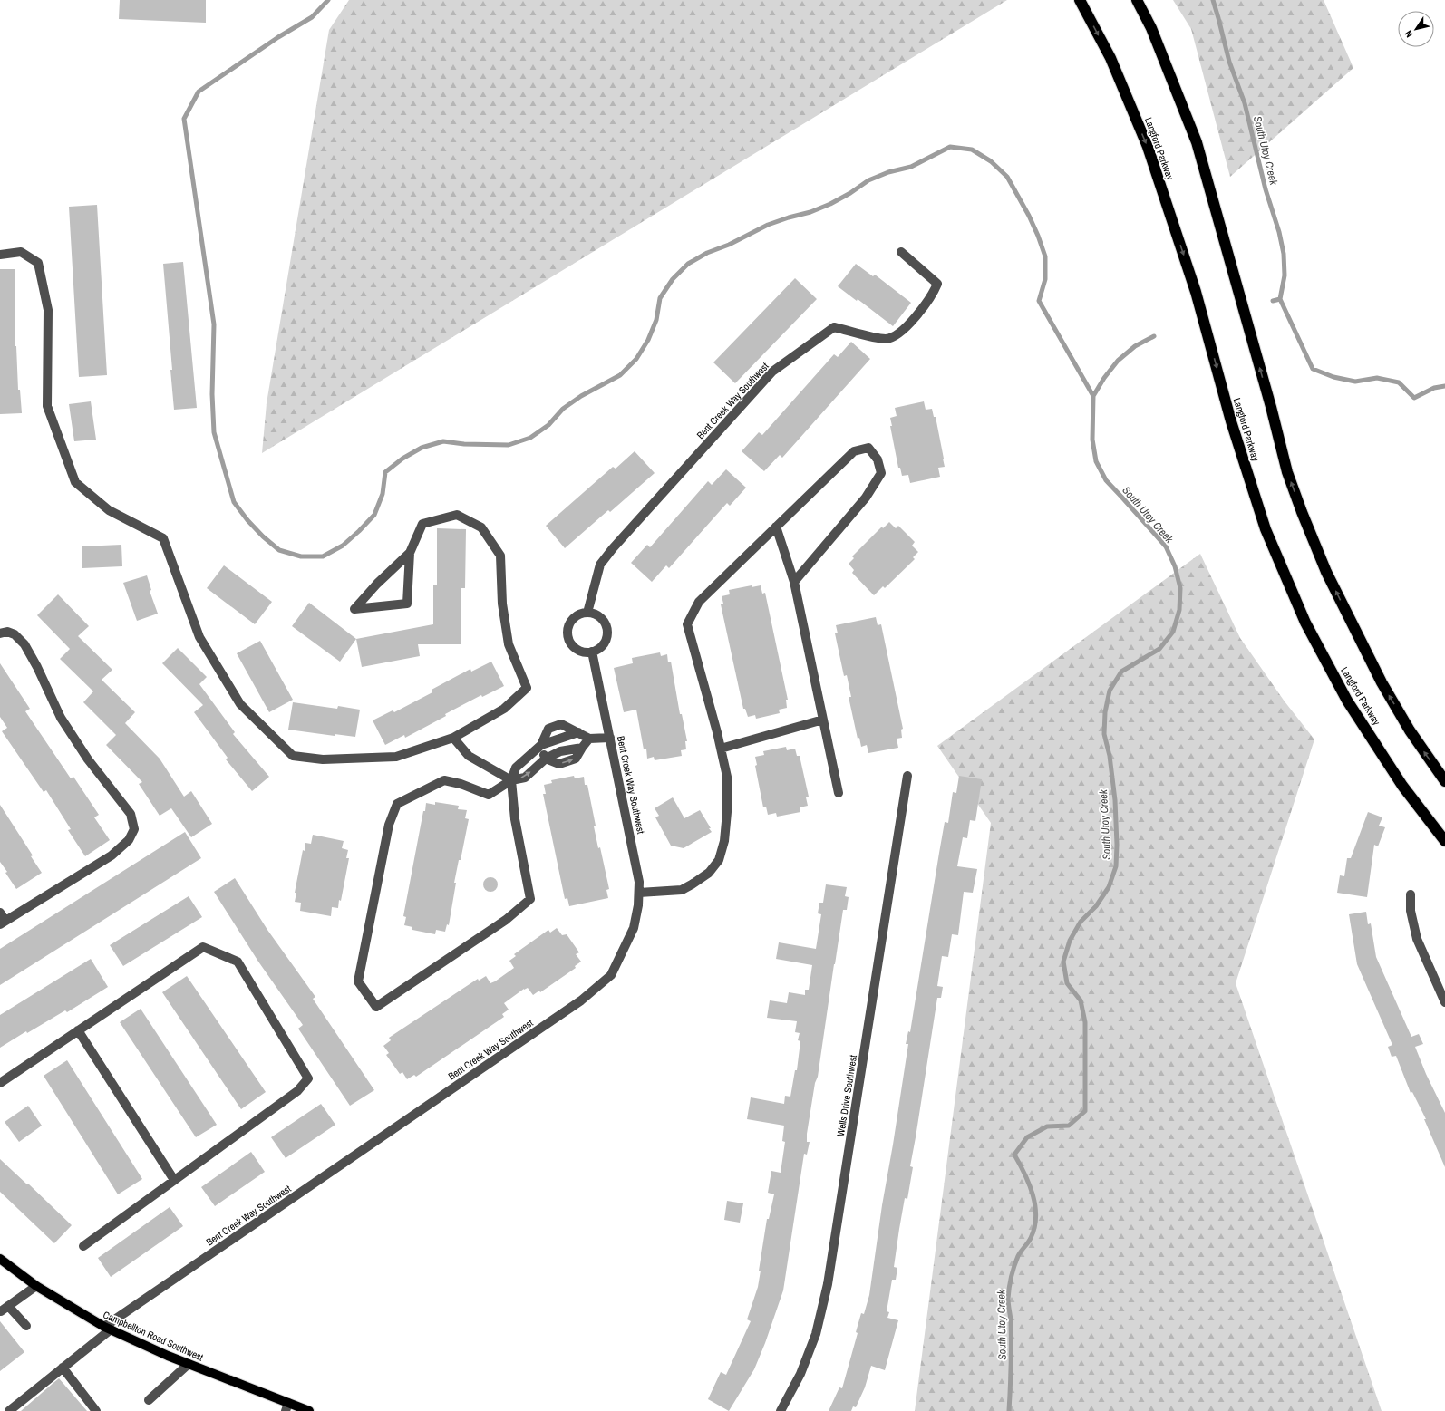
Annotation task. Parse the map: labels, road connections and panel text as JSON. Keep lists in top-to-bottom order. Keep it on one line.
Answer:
{"streets":{"highway":["Langford Parkway"],"main road":["Campbellton Road Southwest"],"street":["Bent Creek Way Southwest","Wells Drive Southwest"]},"crossings":[["Bent Creek Way Southwest","Campbellton Road Southwest"]],"water":["South Utoy Creek"],"north":"bottom left"}
